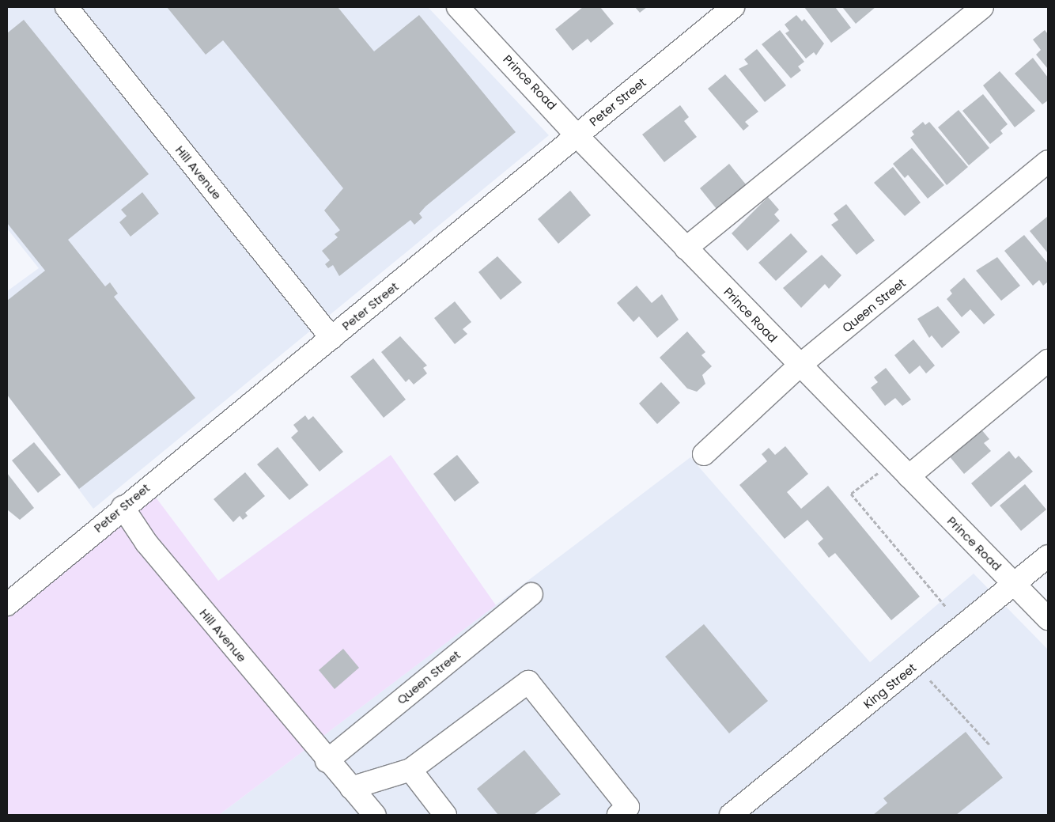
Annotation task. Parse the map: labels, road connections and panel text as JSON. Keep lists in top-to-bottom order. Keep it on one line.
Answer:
{"streets":{"street":["Prince Road","Peter Street","Hill Avenue","Queen Street","King Street"]},"crossings":[["Prince Road","Peter Street"],["Prince Road","Queen Street"],["Prince Road","King Street"],["Peter Street","Hill Avenue"],["Hill Avenue","Queen Street"]]}
